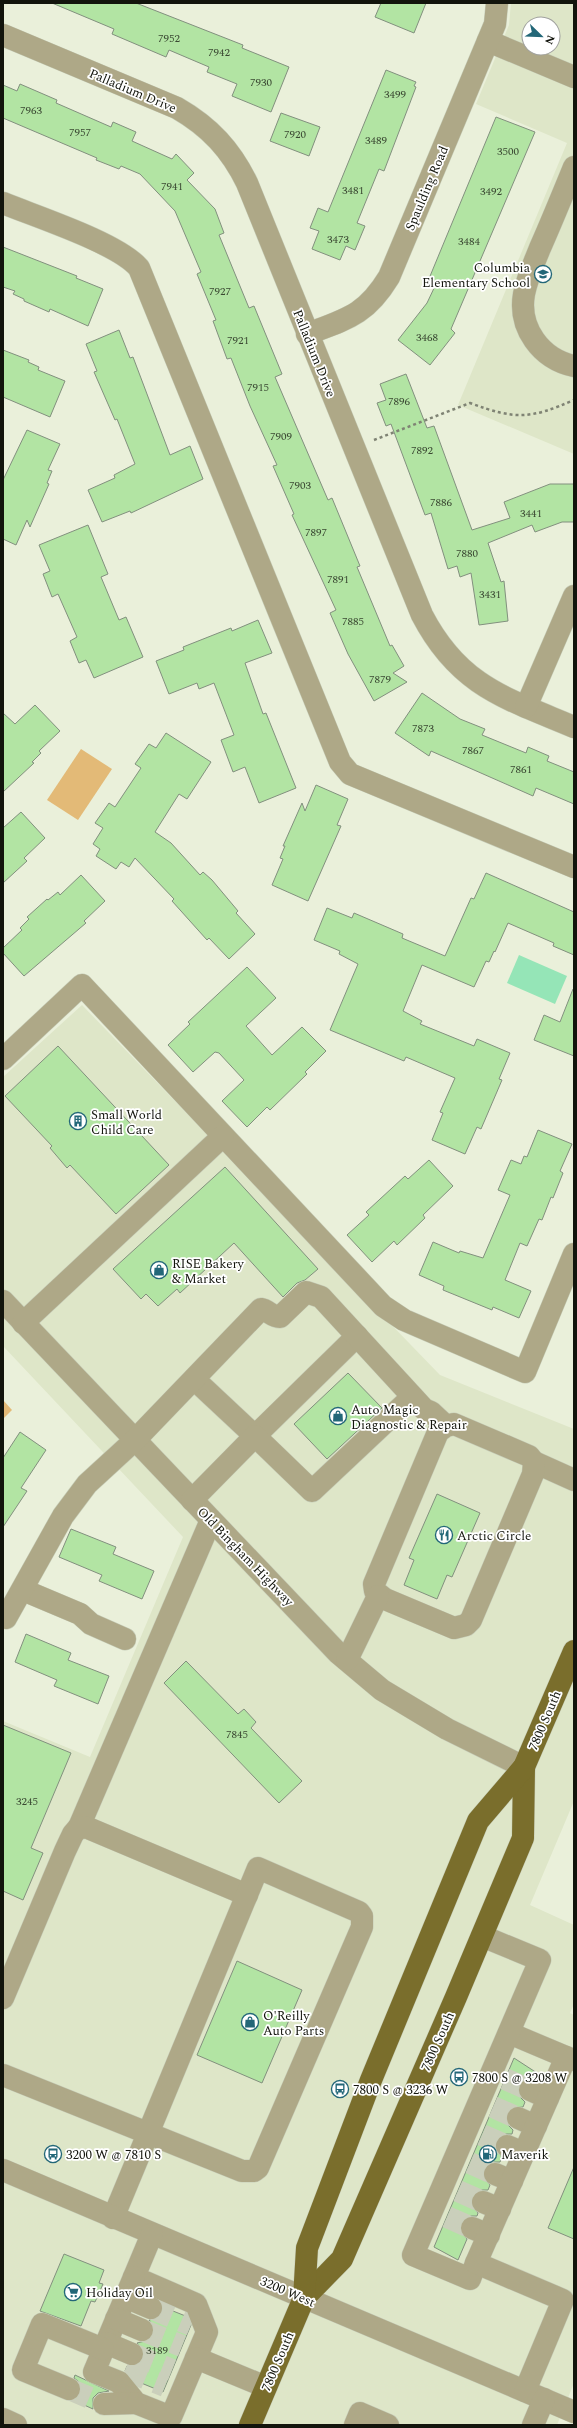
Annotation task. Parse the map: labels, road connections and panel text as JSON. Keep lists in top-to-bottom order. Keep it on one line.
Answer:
{"streets":{"main road":["7800 South"],"street":["Palladium Drive","Spaulding Road","Old Bingham Highway","3200 West"]},"crossings":[["Palladium Drive","Spaulding Road"],["Old Bingham Highway","7800 South"],["7800 South","3200 West"]],"places":{"school or university":["Columbia Elementary School"],"building":["Small World Child Care"],"shop":["RISE Bakery & Market","Auto Magic Diagnostic & Repair","O'Reilly Auto Parts"],"restaurant":["Arctic Circle"],"bus stop":["7800 S @ 3208 W","7800 S @ 3236 W","3200 W @ 7810 S"],"fuel station":["Maverik"],"supermarket":["Holiday Oil"]},"house_numbers":["7952","7942","7930","3499","7963","7957","7920","3489","3500","7941","3481","3492","3473","3484","7927","3468","7921","7915","7896","7909","7892","7903","7886","3441","7897","7880","7891","3431","7885","7879","7873","7867","7861","7845","3245","3189"],"north":"bottom right"}
